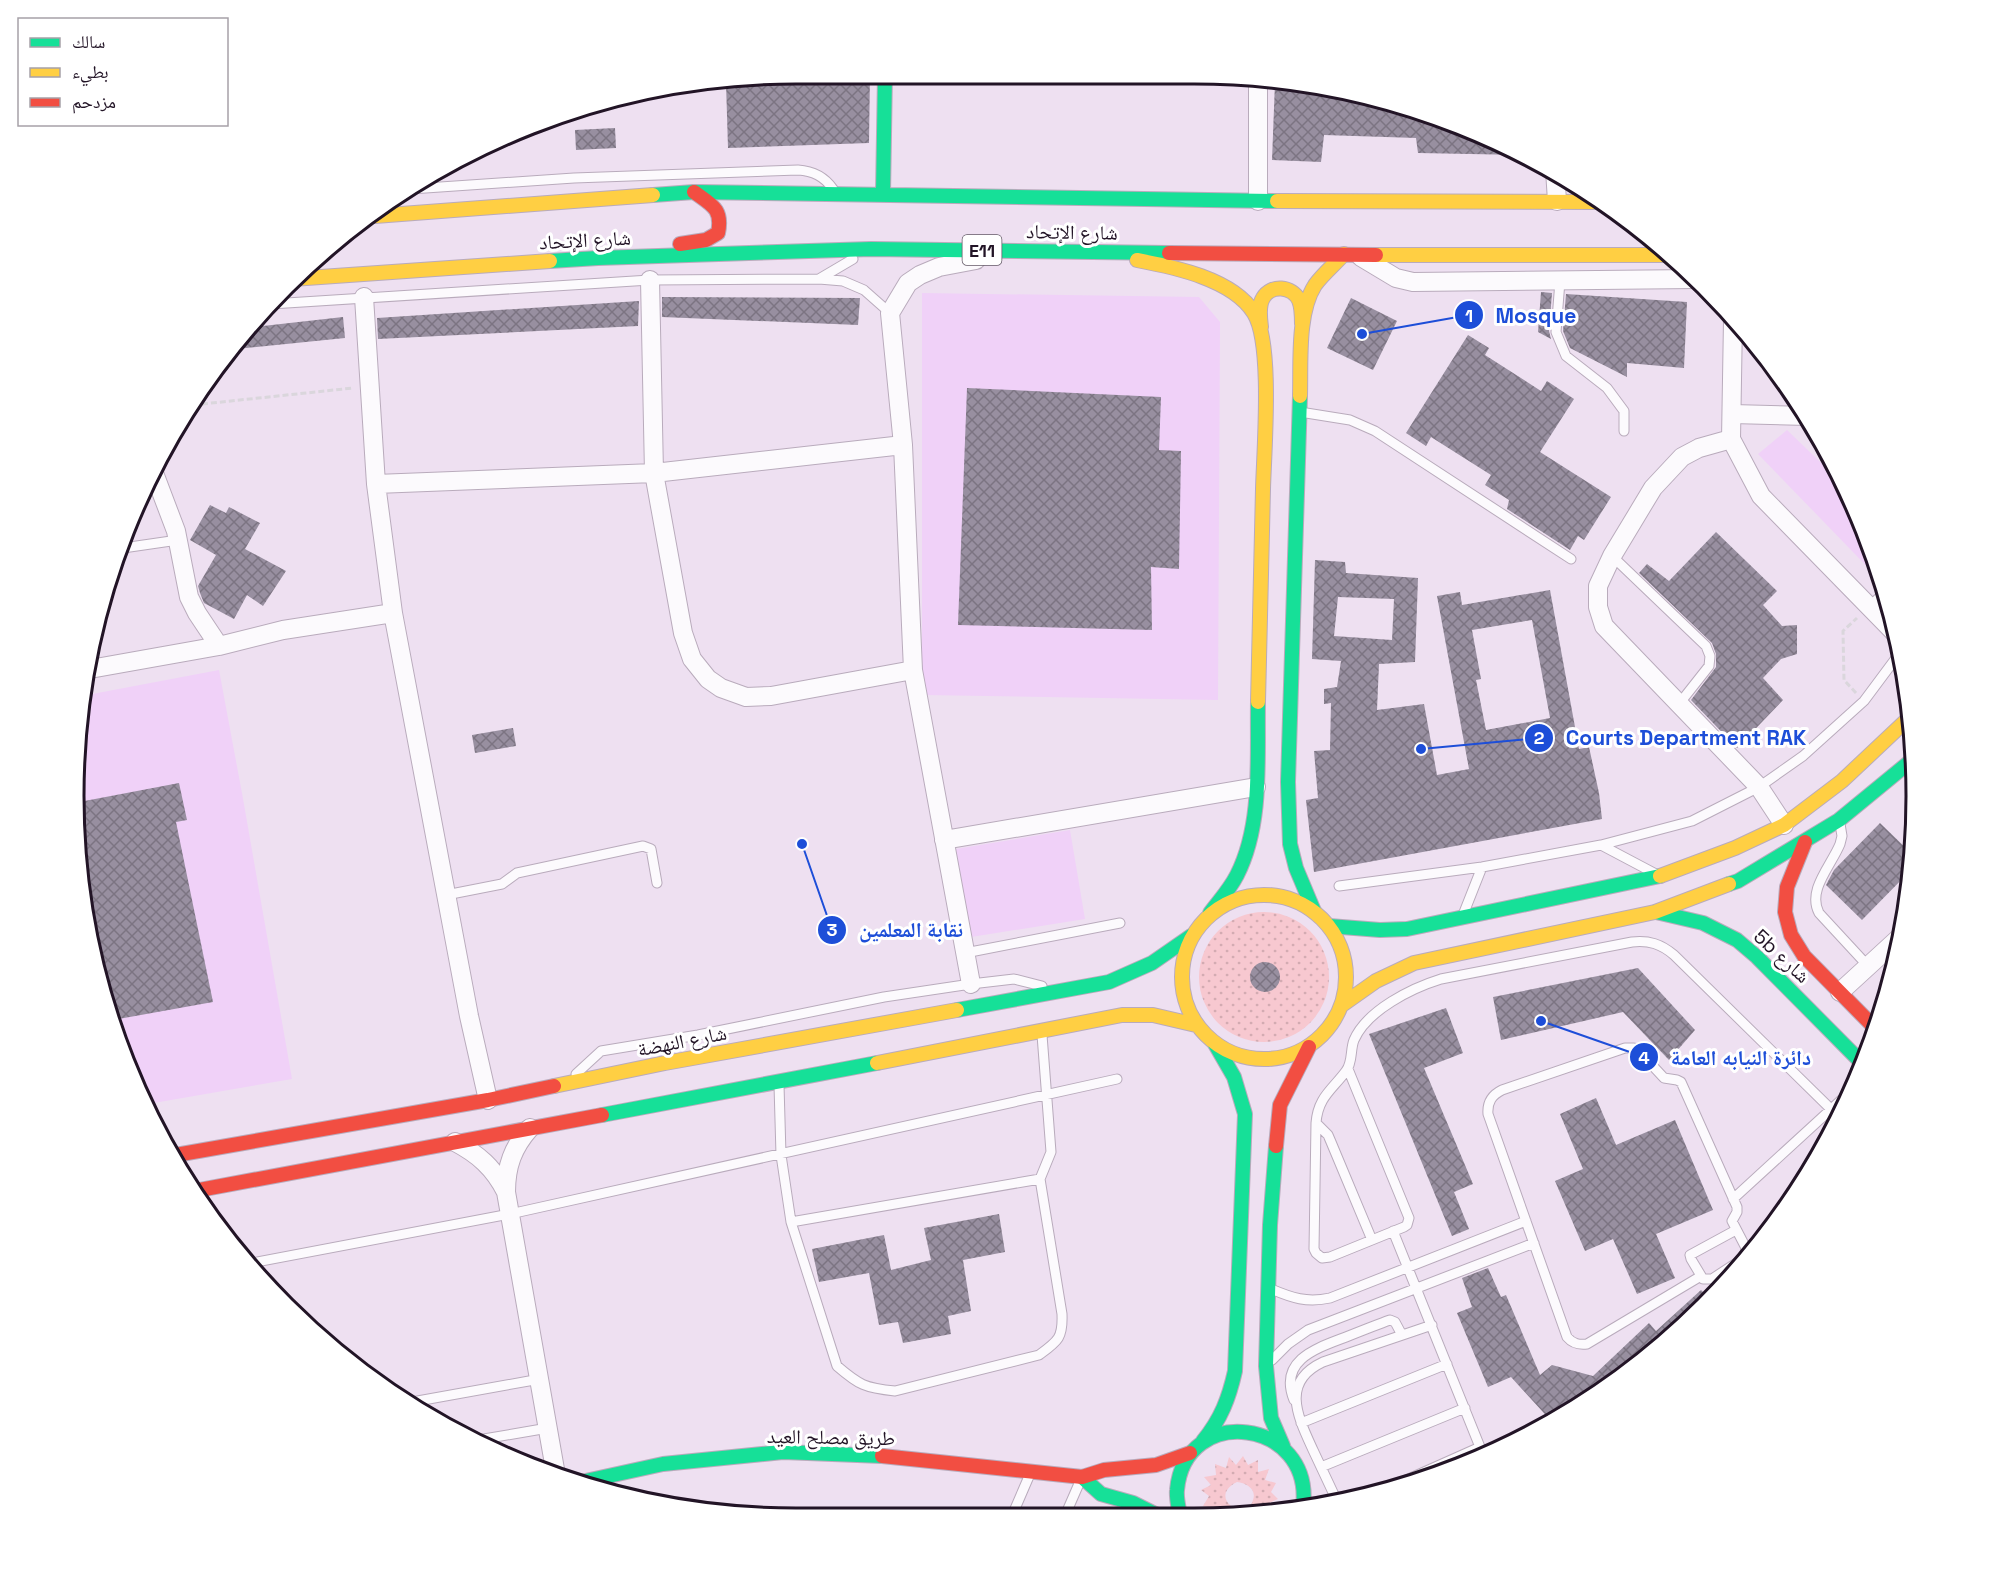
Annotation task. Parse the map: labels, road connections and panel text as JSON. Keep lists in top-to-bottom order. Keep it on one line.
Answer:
{"streets":{"main road":["شارع الإتحاد","E11","5b شارع","شارع النهضة","طريق مصلح العيد"]},"places":["Mosque","Courts Department RAK","نقابة المعلمين","دائرة النيابه العامة"],"legend":["سالك","بطيء","مزدحم"]}
